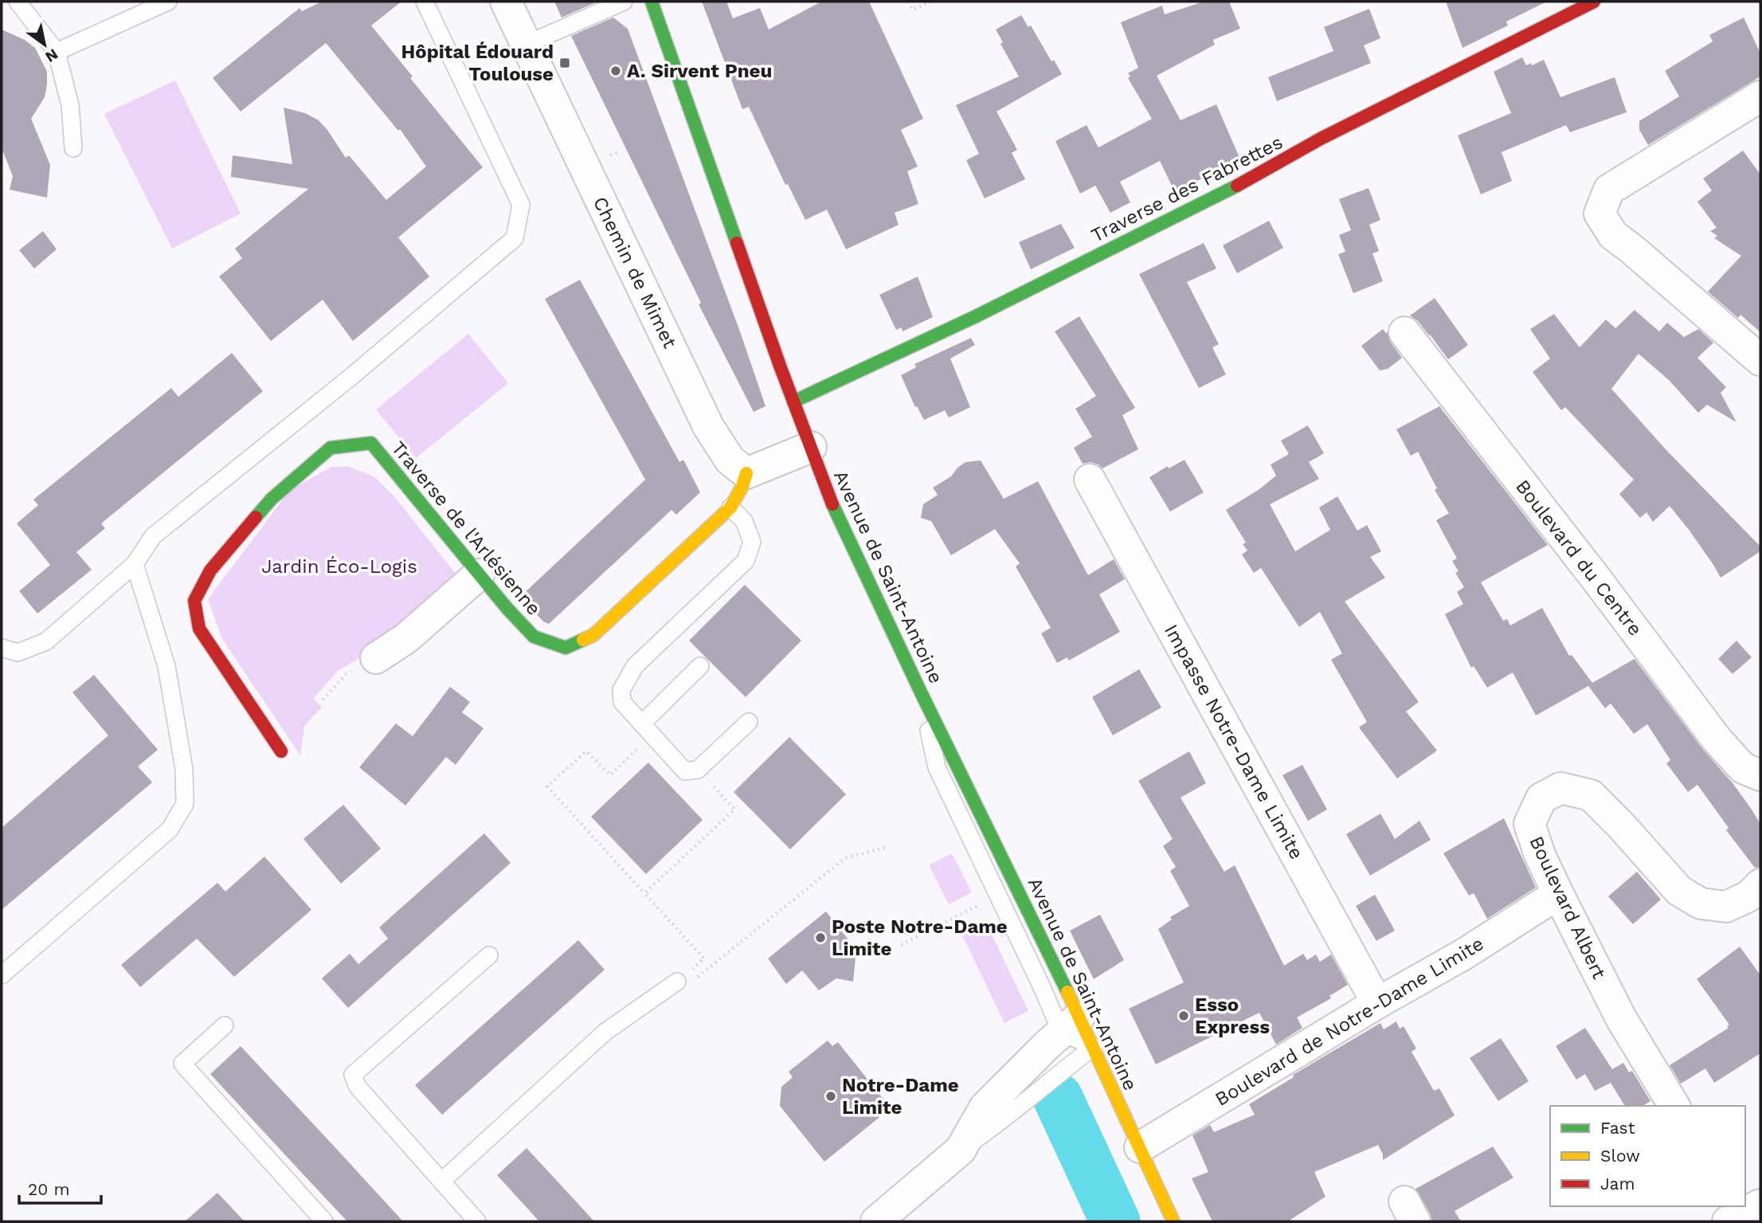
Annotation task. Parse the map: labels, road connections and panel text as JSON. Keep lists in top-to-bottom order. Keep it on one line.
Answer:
{"streets":{"street":["Traverse des Fabrettes","Chemin de Mimet","Traverse de l'Arlésienne","Boulevard du Centre","Avenue de Saint-Antoine","Impasse Notre-Dame Limite","Boulevard Albert","Boulevard de Notre-Dame Limite"]},"crossings":[["Traverse des Fabrettes","Avenue de Saint-Antoine"],["Chemin de Mimet","Traverse de l'Arlésienne"],["Avenue de Saint-Antoine","Boulevard de Notre-Dame Limite"],["Impasse Notre-Dame Limite","Boulevard de Notre-Dame Limite"],["Boulevard Albert","Boulevard de Notre-Dame Limite"]],"parks":["Jardin Éco-Logis"],"places":{"transit":["Hôpital Édouard Toulouse"],"other":["A. Sirvent Pneu","Poste Notre-Dame Limite","Esso Express","Notre-Dame Limite"]},"legend":["Fast","Slow","Jam"],"scale_bar":"20 m","north":"bottom right"}
